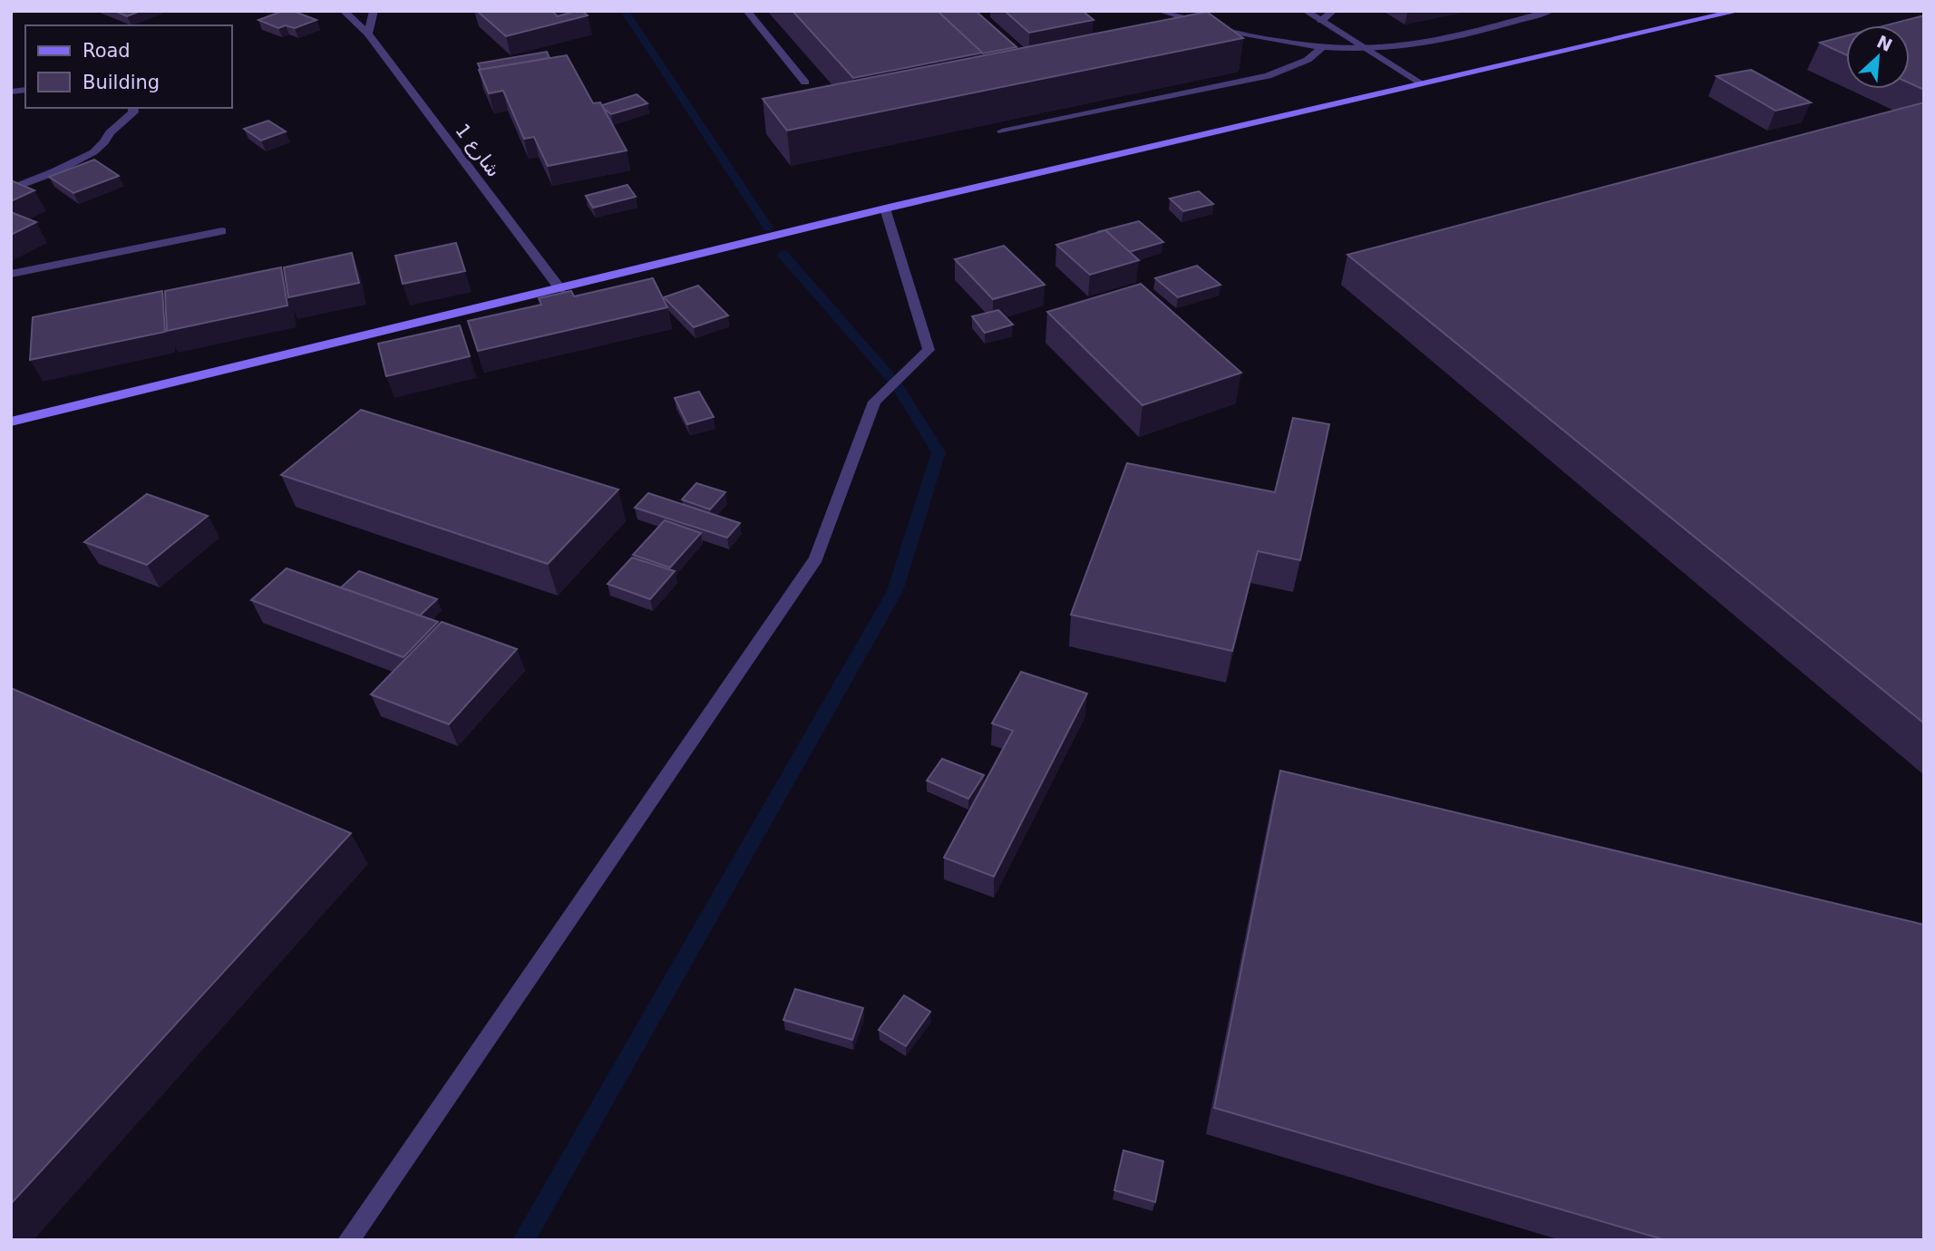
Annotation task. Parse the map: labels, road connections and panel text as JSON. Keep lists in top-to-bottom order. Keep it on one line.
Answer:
{"streets":{"street":["شارع 1"]},"legend":["Road","Building"],"north":"top right"}
